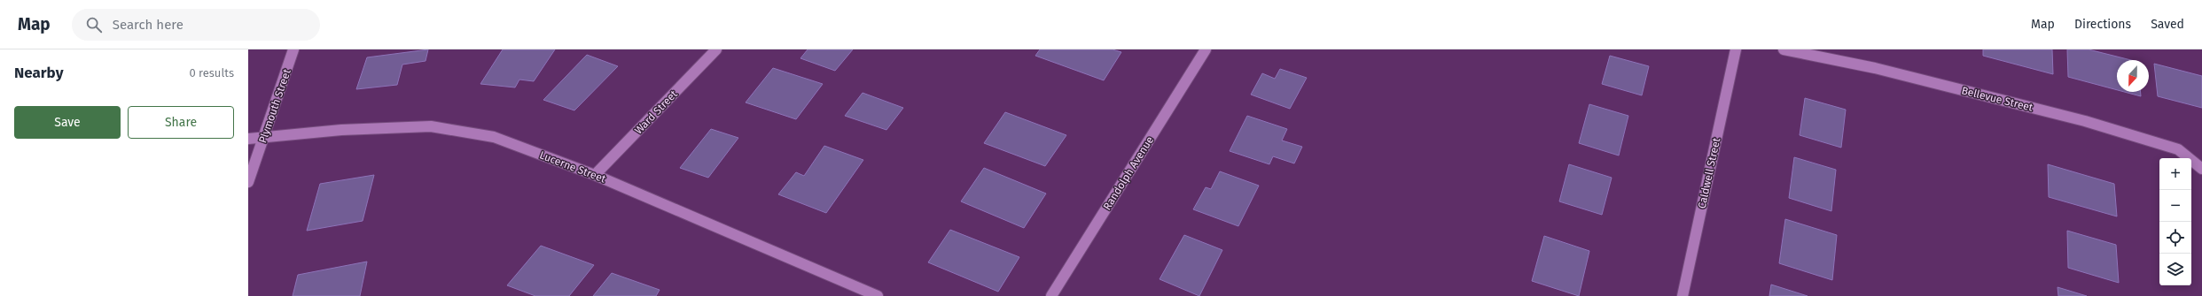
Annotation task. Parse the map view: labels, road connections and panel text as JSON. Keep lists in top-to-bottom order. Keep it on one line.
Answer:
{"streets":{"street":["Bellevue Street","Plymouth Street","Ward Street","Lucerne Street","Randolph Avenue","Caldwell Street"]},"crossings":[["Plymouth Street","Lucerne Street"],["Ward Street","Lucerne Street"]],"north":"bottom","page":{"header":"Map","search":"Search here","nav":["Map","Directions","Saved"],"heading":["Nearby","0 results"],"buttons":["Save","Share"],"map_buttons":["+","−"]}}
